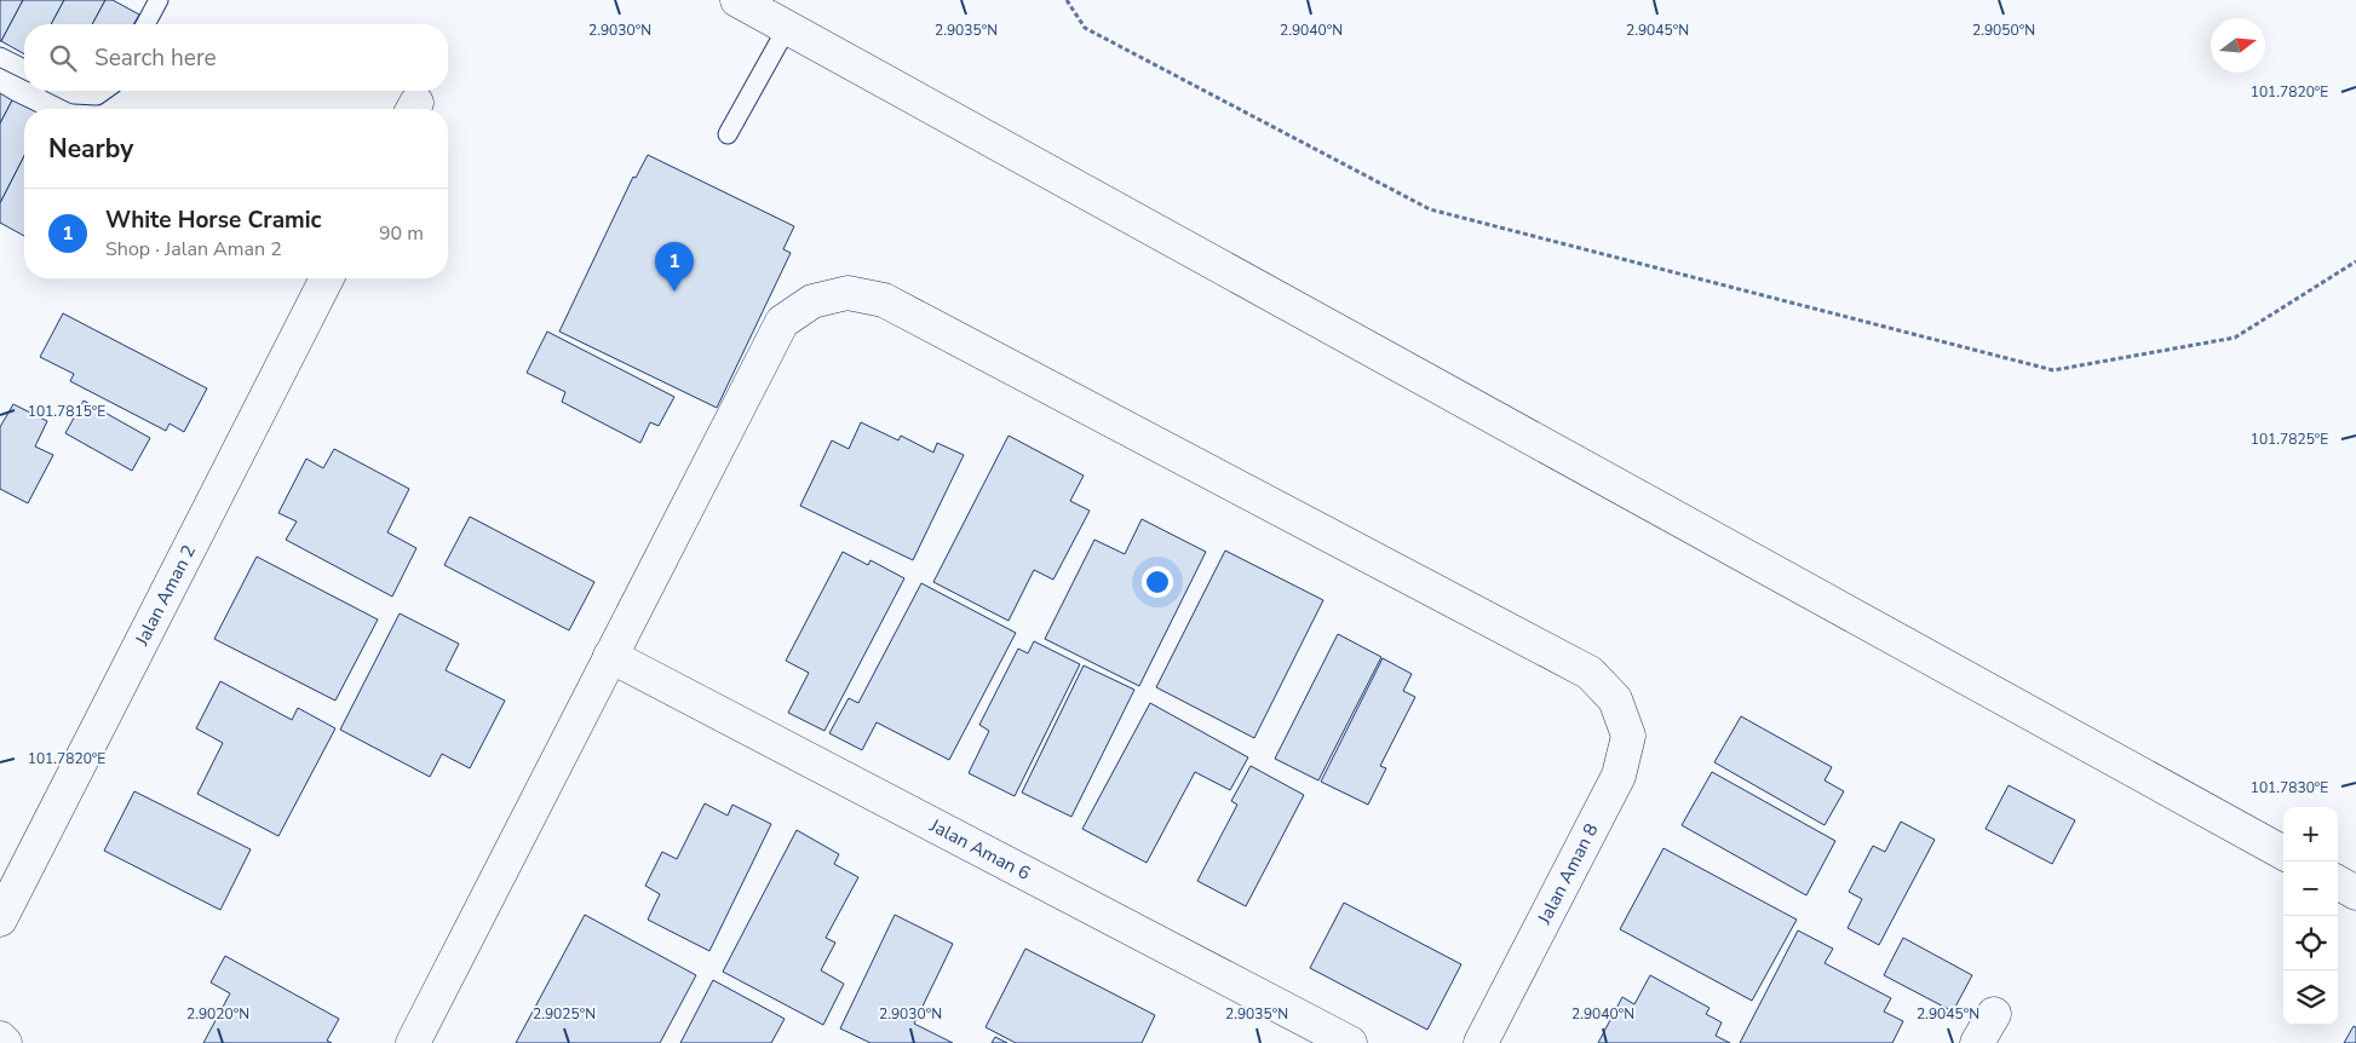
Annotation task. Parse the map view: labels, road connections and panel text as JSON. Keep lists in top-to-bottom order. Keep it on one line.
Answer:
{"streets":{"street":["Jalan Aman 2","Jalan Aman 6","Jalan Aman 8"]},"crossings":[["Jalan Aman 6","Jalan Aman 8"]],"north":"right","page":{"search":"Search here","heading":"Nearby","list":[{"mark":"1","name":"White Horse Cramic","note":"Shop · Jalan Aman 2","value":"90 m"}],"pins":"1","map_buttons":["+","−"]},"coordinates":["2.9030°N","2.9035°N","2.9040°N","2.9045°N","2.9050°N","101.7820°E","101.7815°E","101.7825°E","101.7830°E","2.9020°N","2.9025°N"]}
